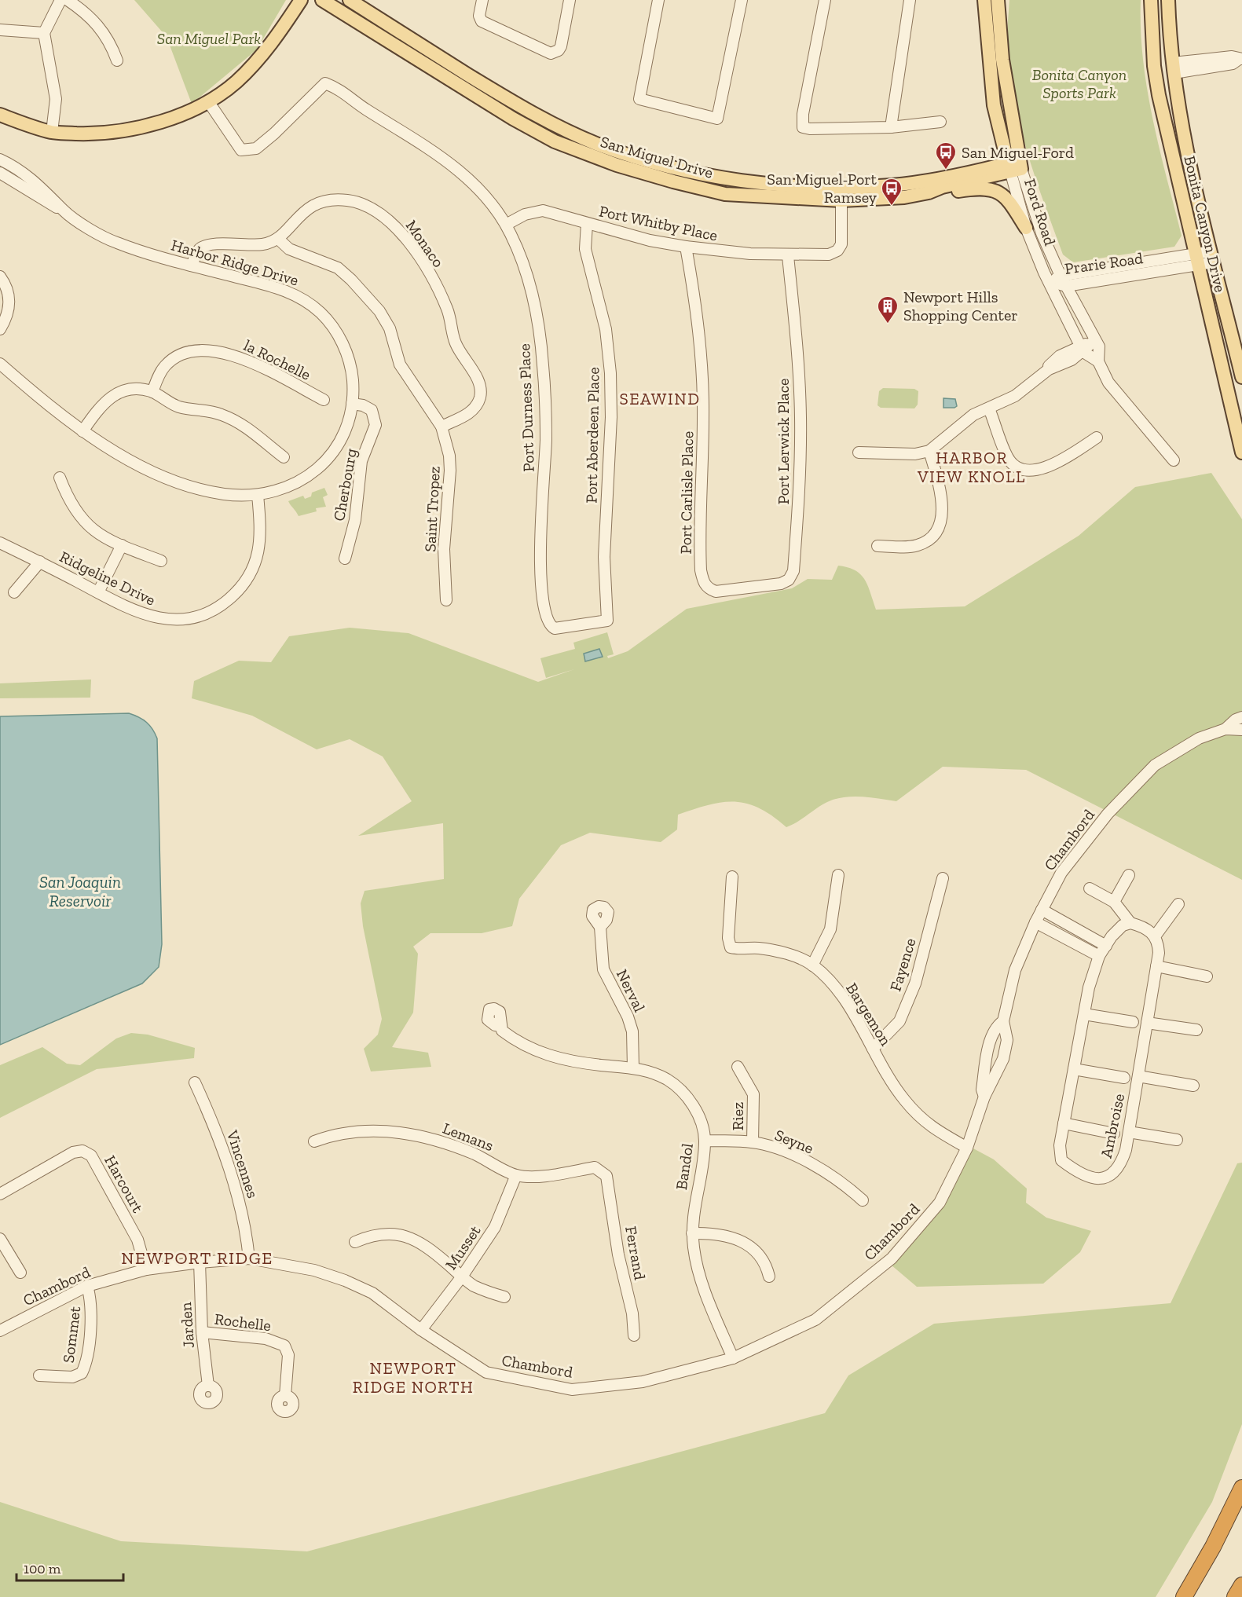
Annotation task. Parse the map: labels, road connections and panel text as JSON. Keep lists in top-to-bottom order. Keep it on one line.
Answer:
{"streets":{"main road":["San Miguel Drive","Ford Road","Bonita Canyon Drive"],"street":["Port Whitby Place","Monaco","Harbor Ridge Drive","Prarie Road","la Rochelle","Port Durness Place","Port Aberdeen Place","Port Lerwick Place","Cherbourg","Port Carlisle Place","Saint Tropez","Ridgeline Drive","Chambord","Fayence","Nerval","Bargemon","Riez","Ambroise","Lemans","Seyne","Vincennes","Bandol","Harcourt","Musset","Ferrand","Rochelle","Jarden","Sommet"]},"crossings":[["San Miguel Drive","Ford Road"],["San Miguel Drive","Port Whitby Place"],["Ford Road","Prarie Road"],["Port Whitby Place","Port Durness Place"],["Port Whitby Place","Port Aberdeen Place"],["Port Whitby Place","Port Lerwick Place"],["Port Whitby Place","Port Carlisle Place"],["Bonita Canyon Drive","Prarie Road"],["Monaco","Saint Tropez"],["Harbor Ridge Drive","Cherbourg"],["Harbor Ridge Drive","Ridgeline Drive"],["Port Durness Place","Port Aberdeen Place"],["Port Lerwick Place","Port Carlisle Place"],["Chambord","Bargemon"],["Chambord","Vincennes"],["Chambord","Bandol"],["Chambord","Harcourt"],["Chambord","Musset"],["Chambord","Jarden"],["Chambord","Sommet"],["Fayence","Bargemon"],["Nerval","Bandol"],["Riez","Seyne"],["Lemans","Musset"],["Lemans","Ferrand"],["Seyne","Bandol"],["Rochelle","Jarden"]],"districts":["SEAWIND","HARBOR VIEW KNOLL","NEWPORT RIDGE","NEWPORT RIDGE NORTH"],"water":["San Joaquin Reservoir"],"parks":["San Miguel Park","Bonita Canyon Sports Park"],"places":{"bus stop":["San Miguel-Ford","San Miguel-Port Ramsey"],"building":["Newport Hills Shopping Center"]},"scale_bar":"100 m"}
